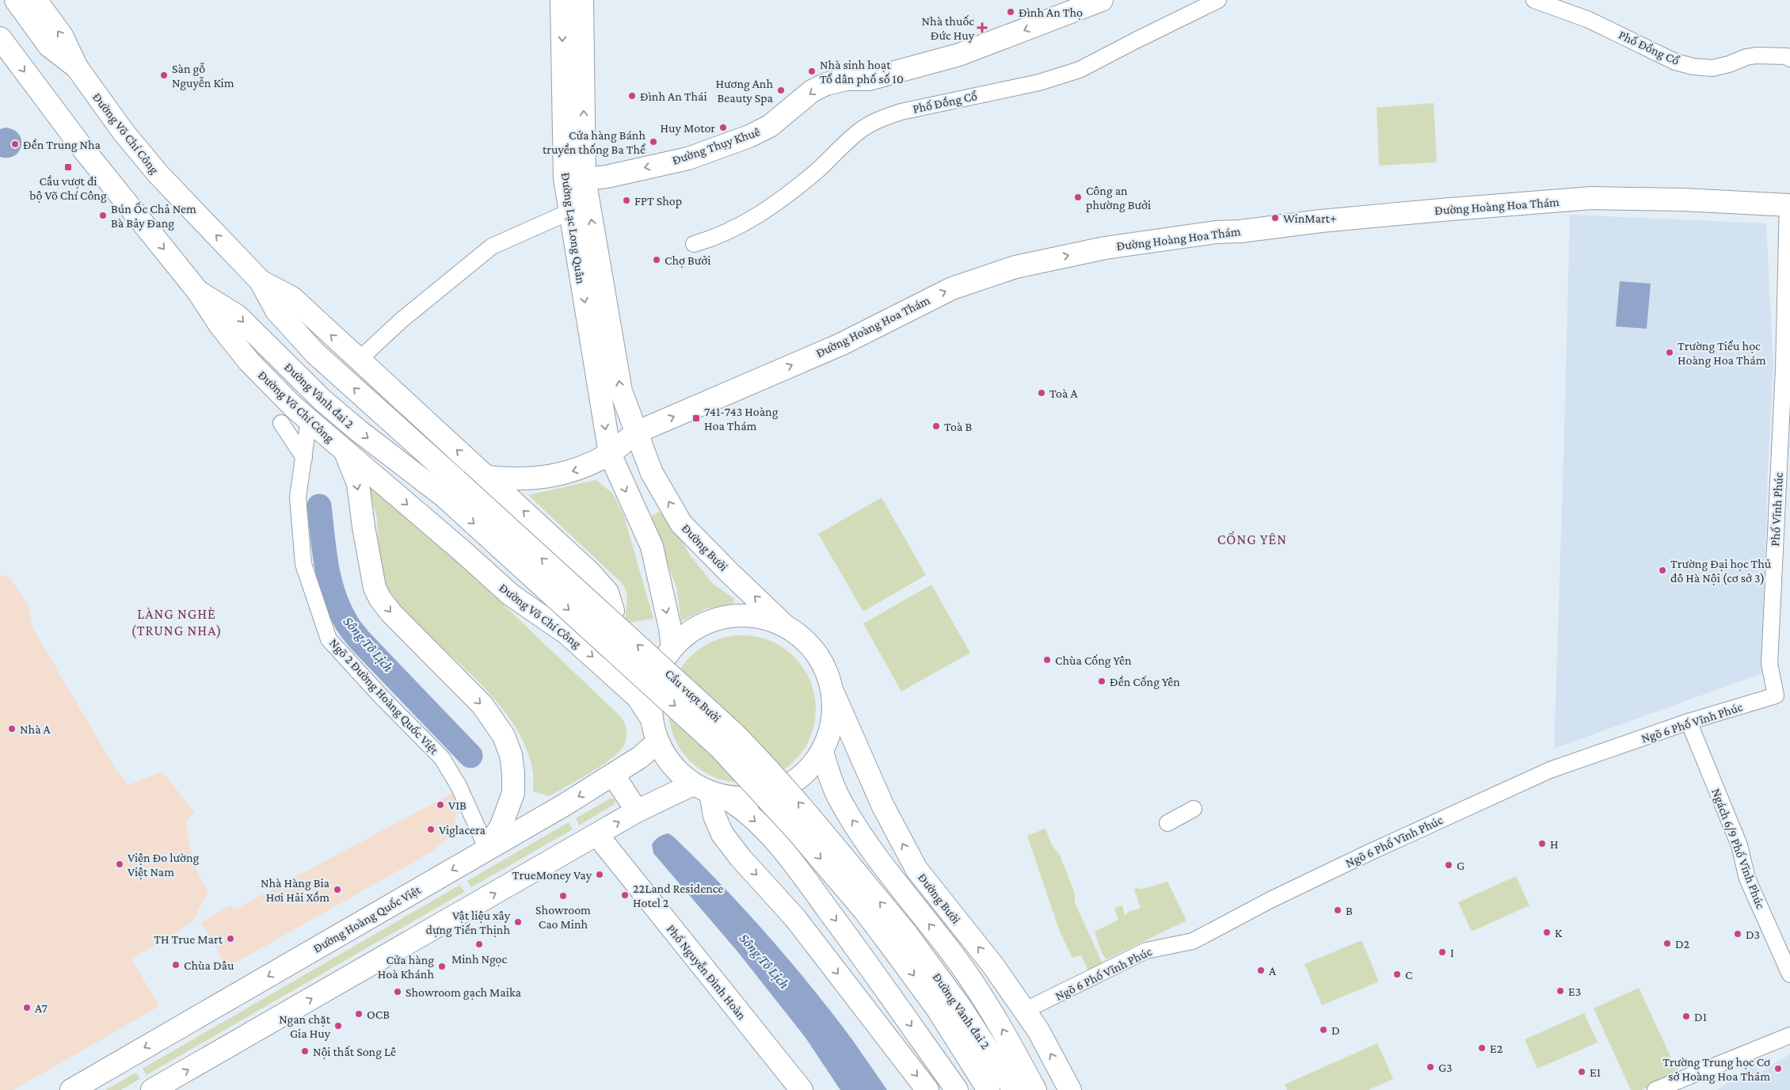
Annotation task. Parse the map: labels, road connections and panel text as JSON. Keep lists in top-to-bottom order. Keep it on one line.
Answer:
{"streets":{"main road":["Đường Võ Chí Công","Đường Thụy Khuê","Đường Hoàng Hoa Thám","Đường Lạc Long Quân","Đường Vành đai 2","Đường Bưởi","Cầu vượt Bưởi","Đường Hoàng Quốc Việt","Phố Nguyễn Đình Hoàn"],"street":["Phố Đồng Cổ","Phố Vĩnh Phúc","Ngõ 2 Đường Hoàng Quốc Việt","Ngõ 6 Phố Vĩnh Phúc","Ngách 6/9 Phố Vĩnh Phúc"]},"crossings":[["Đường Võ Chí Công","Đường Vành đai 2"],["Đường Võ Chí Công","Ngõ 2 Đường Hoàng Quốc Việt"],["Đường Thụy Khuê","Đường Lạc Long Quân"],["Đường Hoàng Hoa Thám","Đường Lạc Long Quân"],["Đường Hoàng Hoa Thám","Phố Vĩnh Phúc"],["Đường Hoàng Hoa Thám","Đường Bưởi"],["Đường Lạc Long Quân","Đường Bưởi"],["Đường Vành đai 2","Cầu vượt Bưởi"],["Phố Vĩnh Phúc","Ngõ 6 Phố Vĩnh Phúc"],["Đường Bưởi","Ngõ 6 Phố Vĩnh Phúc"],["Ngõ 2 Đường Hoàng Quốc Việt","Đường Hoàng Quốc Việt"],["Ngõ 6 Phố Vĩnh Phúc","Ngách 6/9 Phố Vĩnh Phúc"]],"one_way":["Đường Thụy Khuê"],"districts":["CỐNG YÊN","LÀNG NGHÈ (TRUNG NHA)"],"water":["Sông Tô Lịch"],"places":{"other":["Đình An Thọ","Nhà sinh hoạt Tổ dân phố số 10","Sàn gỗ Nguyễn Kim","Hương Anh Beauty Spa","Đình An Thái","Huy Motor","Cửa hàng Bánh truyền thống Ba Thể","Đền Trung Nha","Công an phường Bưởi","FPT Shop","Bún Ốc Chả Nem Bà Bảy Đang","WinMart+","Chợ Bưởi","Trường Tiểu học Hoàng Hoa Thám","Toà A","Toà B","Trường Đại học Thủ đô Hà Nội (cơ sở 3)","Chùa Cống Yên","Đền Cống Yên","Nhà A","VIB","Viglacera","H","Viện Đo lường Việt Nam","G","TrueMoney Vay","Nhà Hàng Bia Hơi Hải Xồm","22Land Residence Hotel 2","Showroom Cao Minh","B","Vật liệu xây dựng Tiến Thịnh","K","D3","TH True Mart","D2","Minh Ngọc","I","Chùa Dâu","Cửa hàng Hoà Khánh","A","C","E3","Showroom gạch Maika","A7","OCB","D1","Ngan chặt Gia Huy","D","E2","Nội thất Song Lê","G3","Trường Trung học Cơ sở Hoàng Hoa Thám","E1"],"health":["Nhà thuốc Đức Huy"],"transit":["Cầu vượt đi bộ Võ Chí Công","741-743 Hoàng Hoa Thám"]}}
